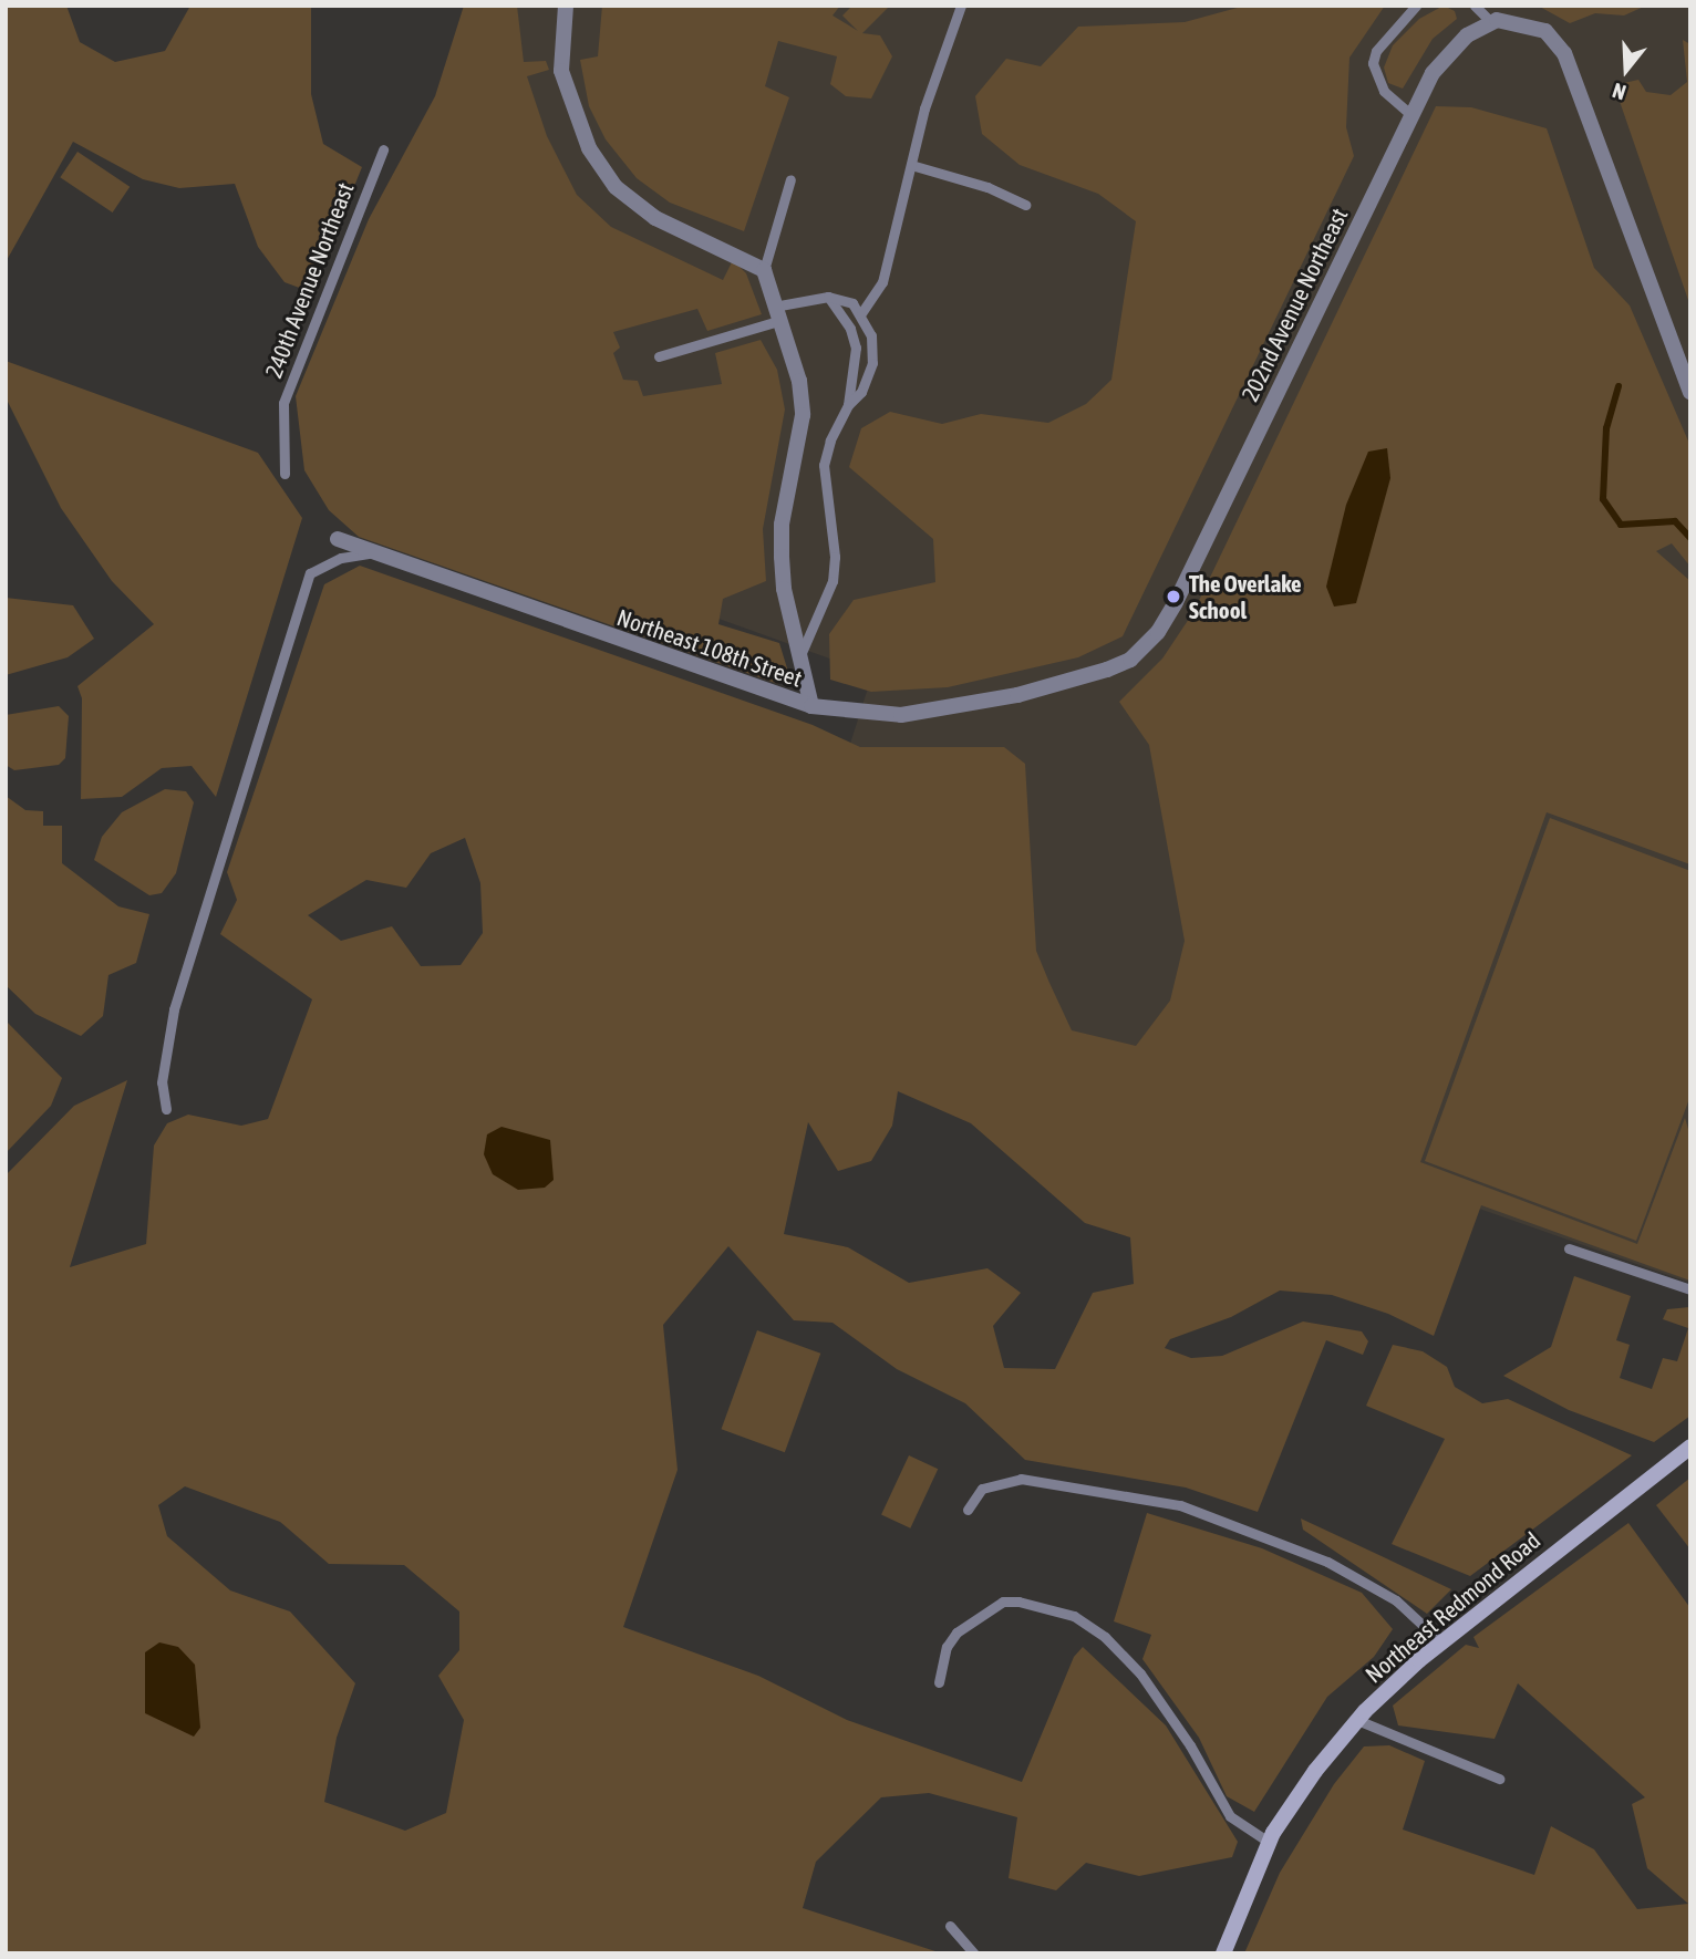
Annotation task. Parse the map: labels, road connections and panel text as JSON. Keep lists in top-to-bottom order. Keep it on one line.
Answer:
{"streets":{"street":["202nd Avenue Northeast","Northeast 108th Street","Northeast Redmond Road"],"lane":["240th Avenue Northeast"]},"crossings":[["202nd Avenue Northeast","Northeast 108th Street"]],"places":["The Overlake School"],"north":"bottom"}
